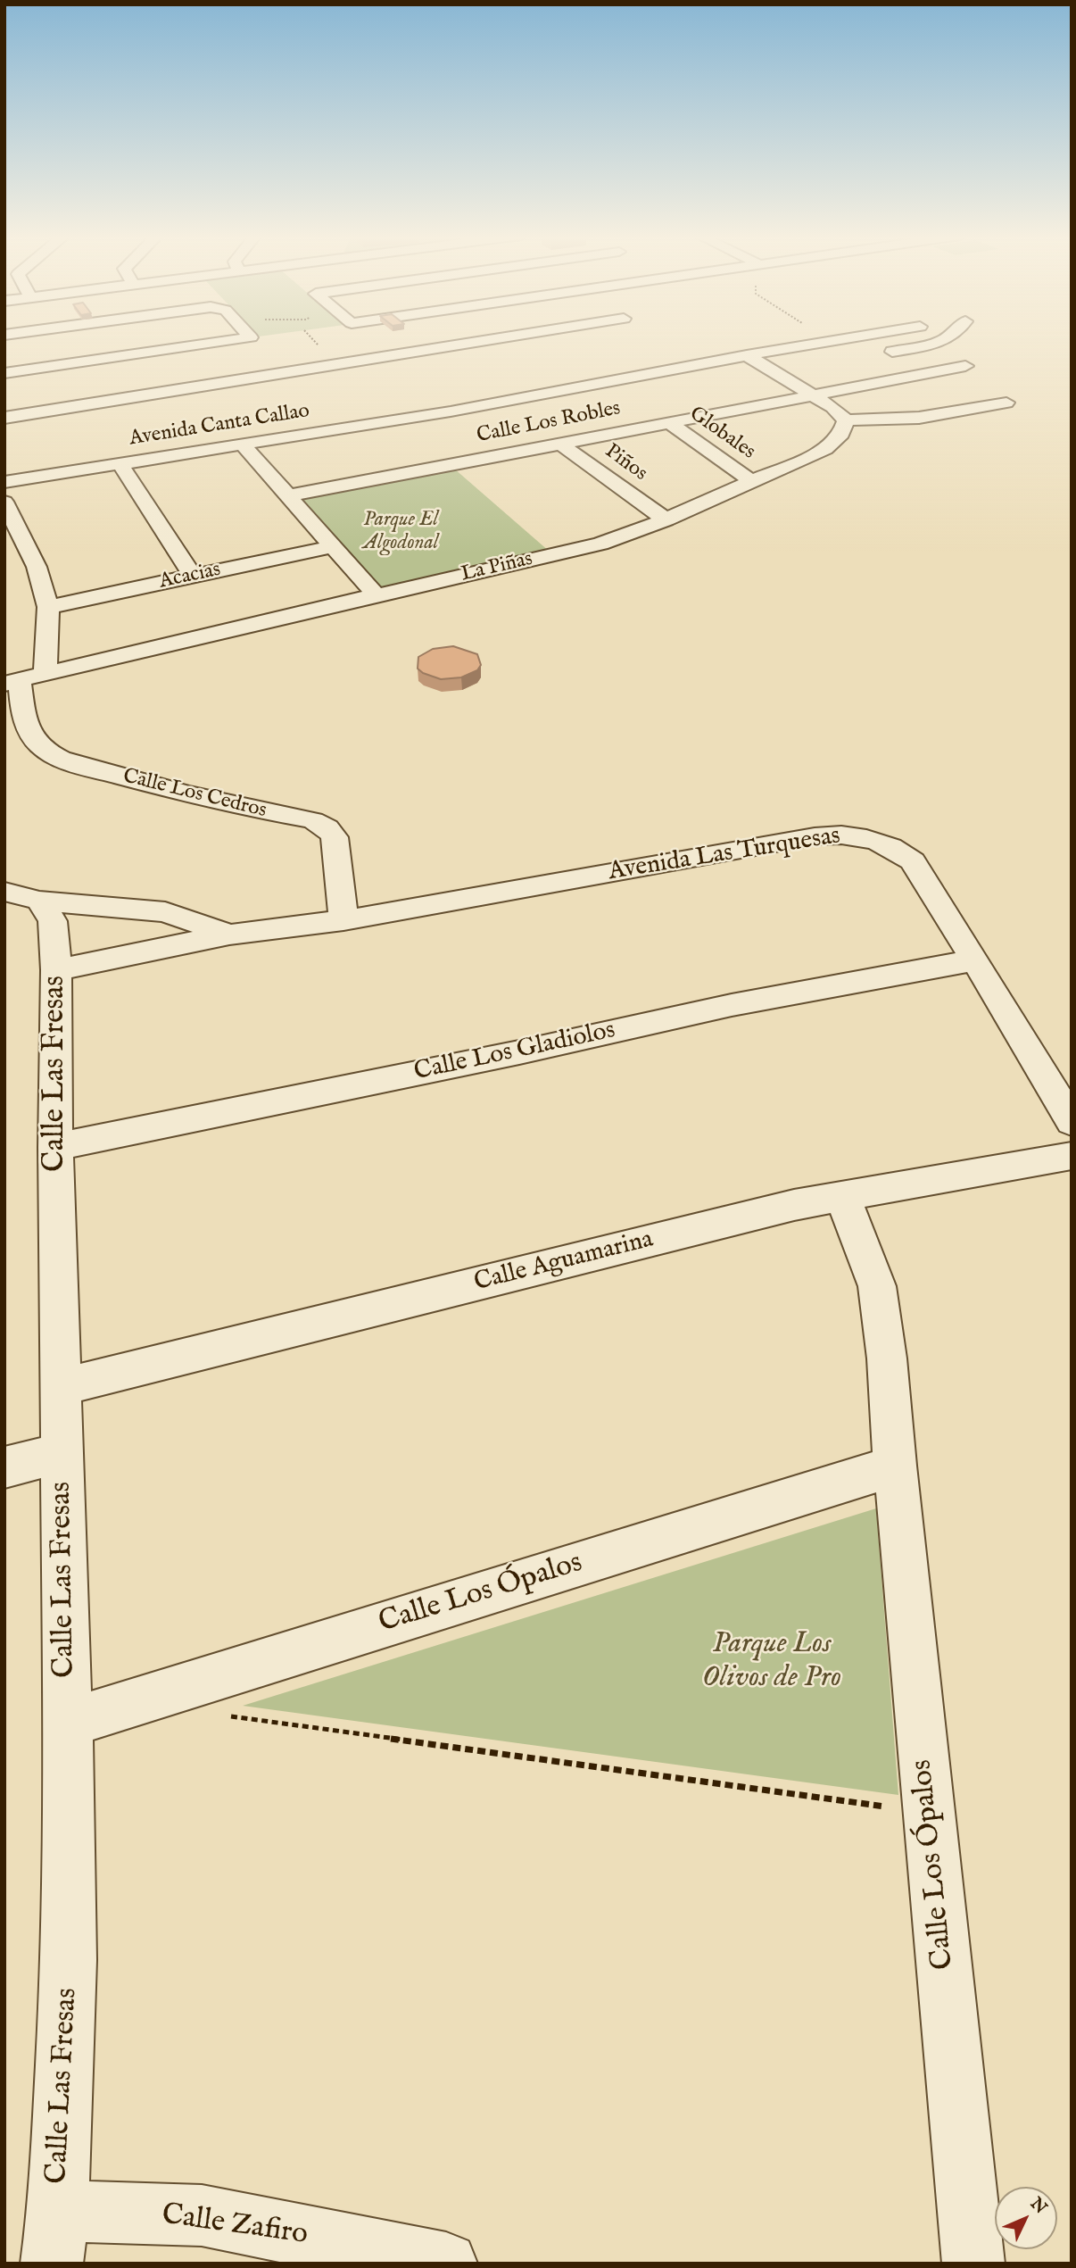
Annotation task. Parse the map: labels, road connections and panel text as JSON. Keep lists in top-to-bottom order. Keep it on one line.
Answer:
{"streets":{"street":["Calle Los Robles","Avenida Canta Callao","Globales","Piños","La Piñas","Acacias","Calle Los Cedros","Avenida Las Turquesas","Calle Los Gladiolos","Calle Las Fresas","Calle Aguamarina","Calle Los Ópalos","Calle Zafiro"]},"crossings":[["Calle Los Robles","Globales"],["Calle Los Robles","Piños"],["Globales","La Piñas"],["Piños","La Piñas"],["La Piñas","Calle Los Cedros"],["Calle Los Cedros","Avenida Las Turquesas"],["Avenida Las Turquesas","Calle Los Gladiolos"],["Avenida Las Turquesas","Calle Las Fresas"],["Calle Los Gladiolos","Calle Las Fresas"],["Calle Las Fresas","Calle Aguamarina"],["Calle Las Fresas","Calle Los Ópalos"],["Calle Las Fresas","Calle Zafiro"],["Calle Aguamarina","Calle Los Ópalos"]],"parks":["Parque El Algodonal","Parque Los Olivos de Pro"],"north":"top right"}
